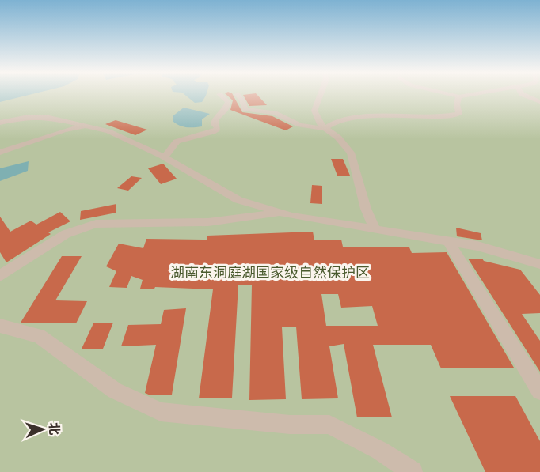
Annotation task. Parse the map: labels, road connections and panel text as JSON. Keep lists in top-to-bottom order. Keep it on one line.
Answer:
{"parks":["湖南东洞庭湖国家级自然保护区"],"north":"right"}
